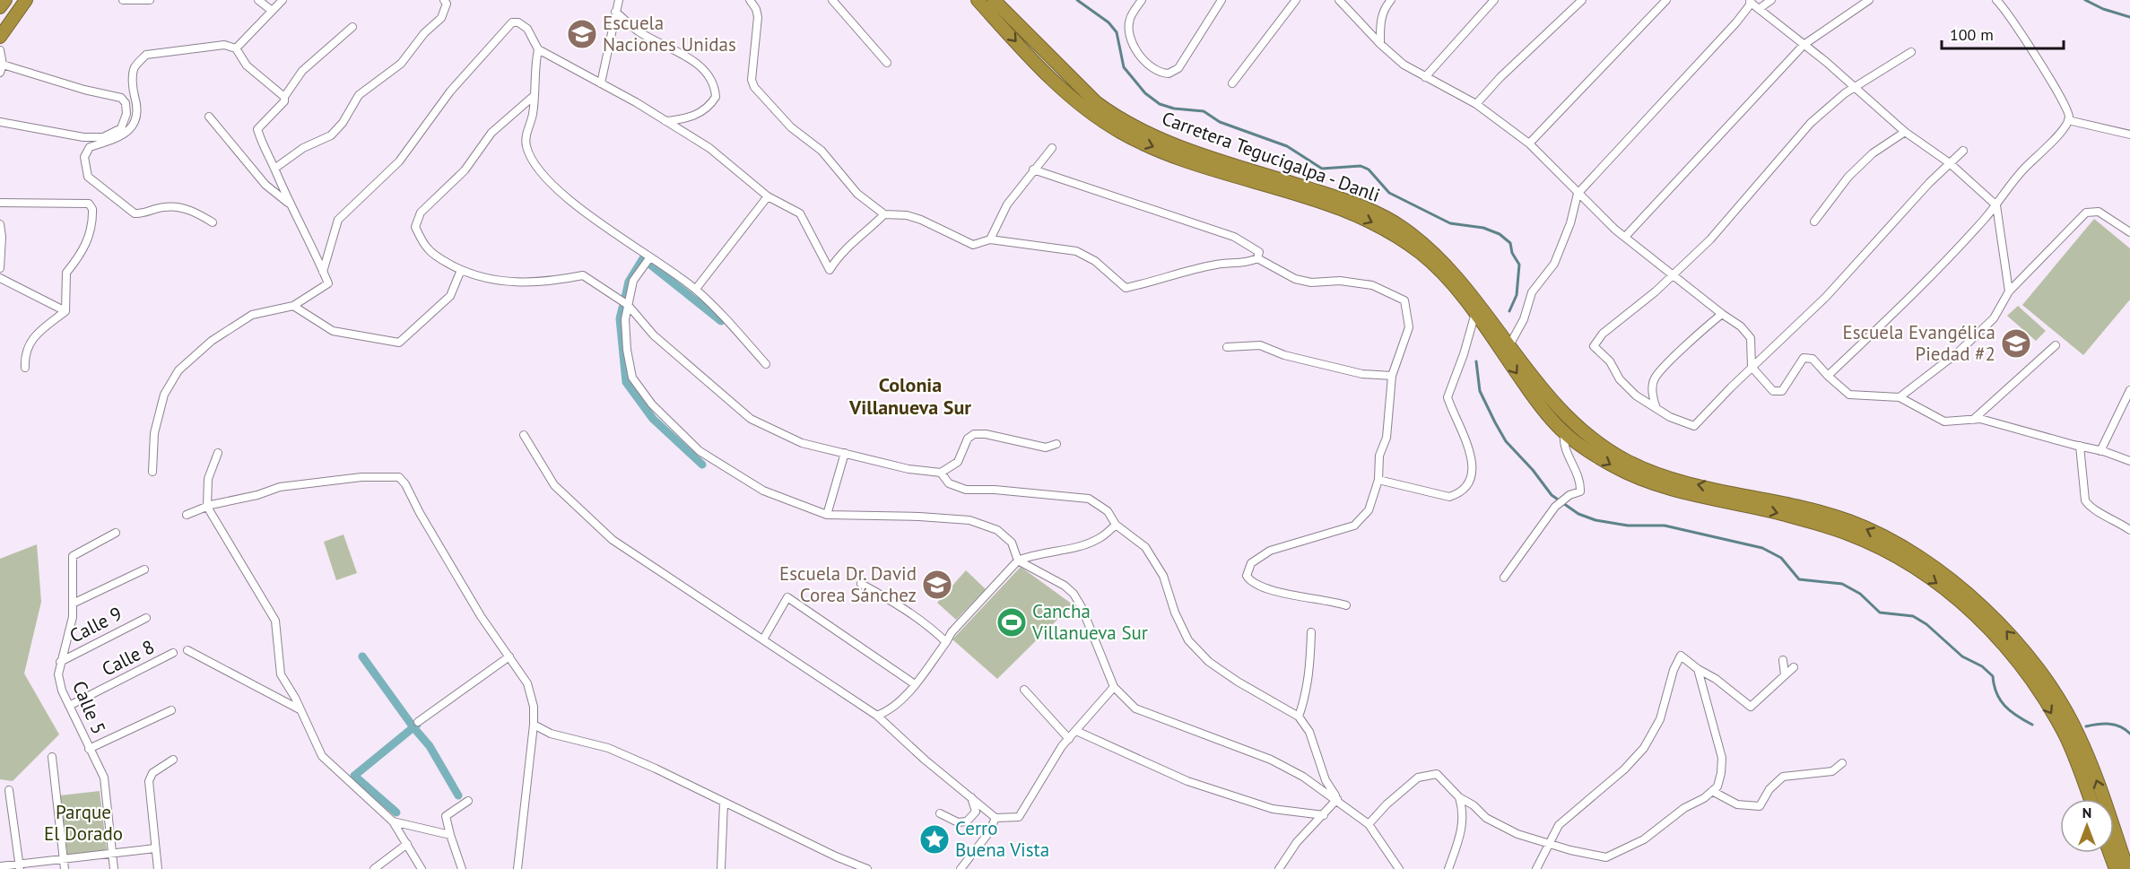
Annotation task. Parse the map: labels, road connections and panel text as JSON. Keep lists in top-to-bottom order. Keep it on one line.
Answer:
{"streets":{"highway":["Carretera Tegucigalpa - Danli"],"street":["Calle 9","Calle 8","Calle 5"]},"crossings":[["Calle 9","Calle 5"],["Calle 8","Calle 5"]],"districts":["Colonia Villanueva Sur"],"parks":["Parque El Dorado"],"places":{"school or university":["Escuela Naciones Unidas","Escuela Evangélica Piedad #2","Escuela Dr. David Corea Sánchez"],"sports":["Cancha Villanueva Sur"],"place":["Cerro Buena Vista"]},"scale_bar":"100 m","north":"top"}
